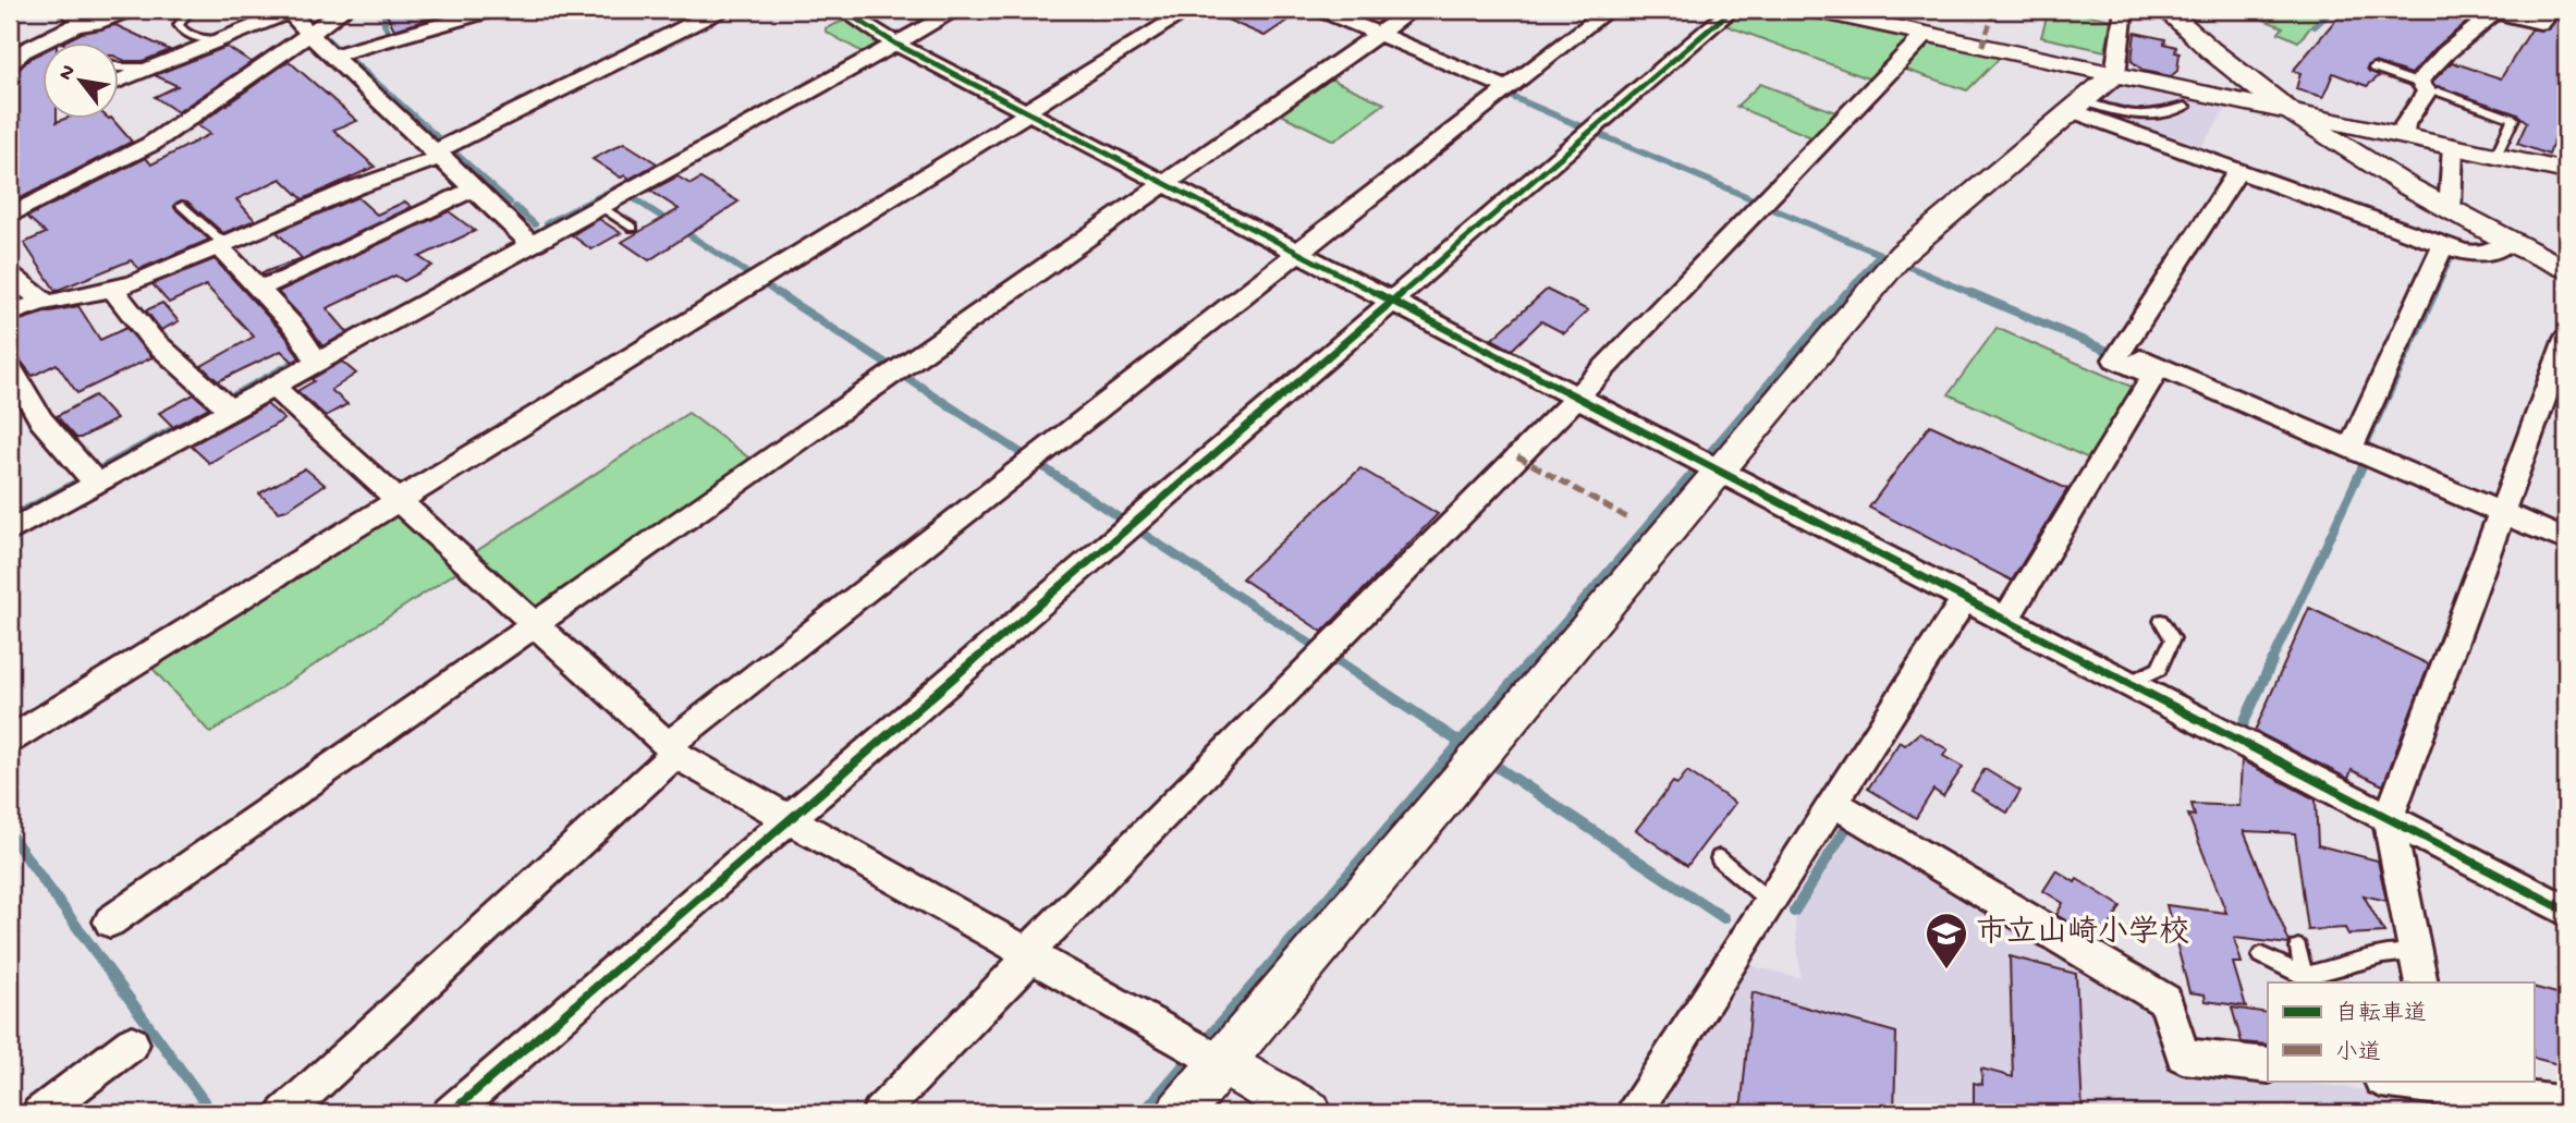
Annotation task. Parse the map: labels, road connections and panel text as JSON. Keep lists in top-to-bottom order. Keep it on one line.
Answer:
{"places":{"school or university":["市立山崎小学校"]},"legend":["自転車道","小道"],"north":"top left"}
